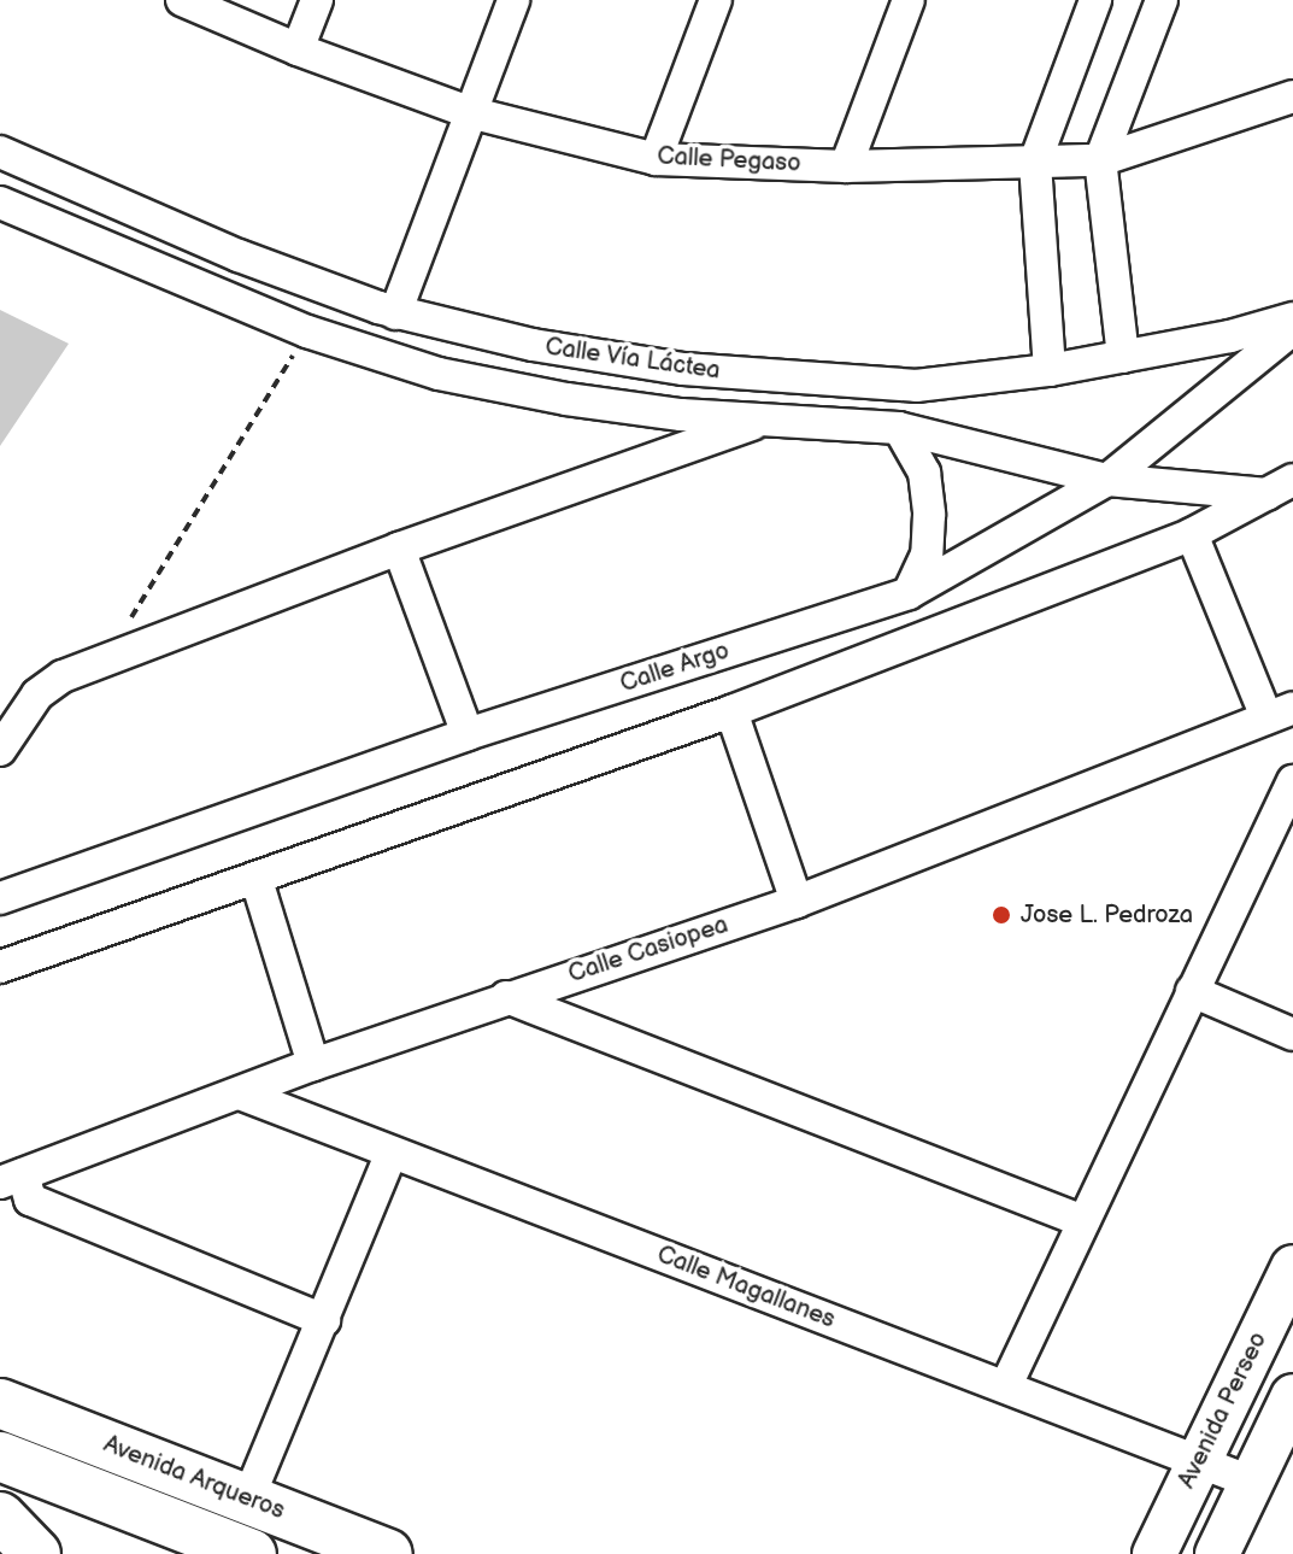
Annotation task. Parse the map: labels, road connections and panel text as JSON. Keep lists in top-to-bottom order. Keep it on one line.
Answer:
{"streets":{"main road":["Avenida Perseo","Avenida Arqueros"],"street":["Calle Pegaso","Calle Vía Láctea","Calle Argo","Calle Casiopea","Calle Magallanes"]},"crossings":[["Calle Vía Láctea","Calle Argo"],["Calle Casiopea","Calle Magallanes"],["Calle Magallanes","Avenida Perseo"]],"places":["Jose L. Pedroza"]}
